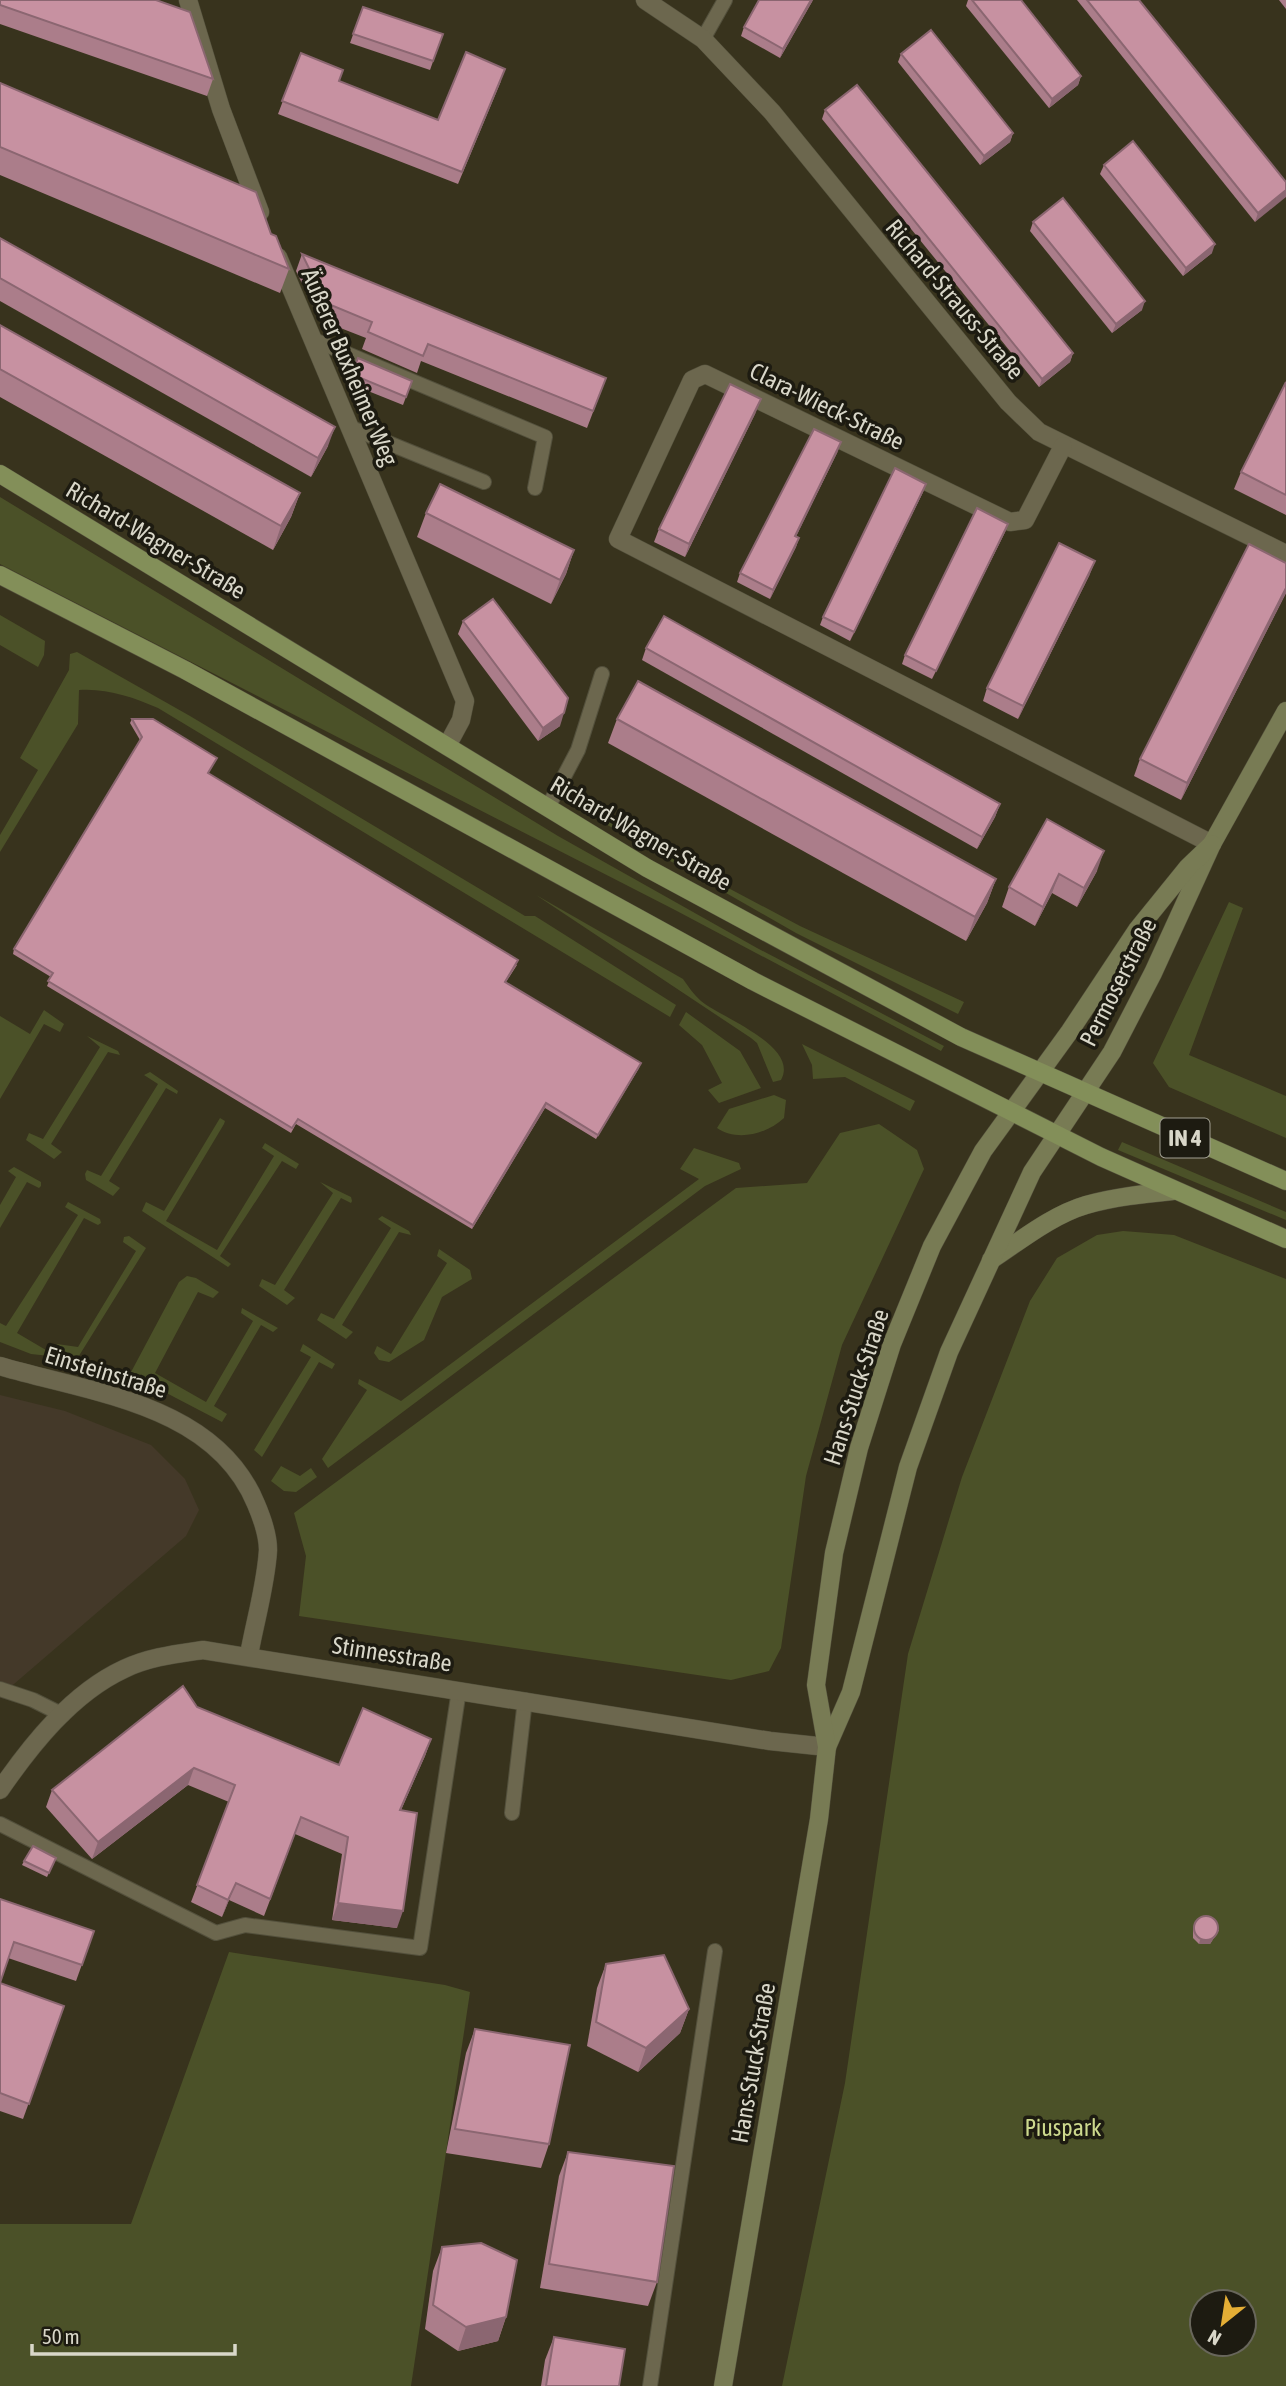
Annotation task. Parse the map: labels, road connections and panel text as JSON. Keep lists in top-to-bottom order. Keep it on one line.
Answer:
{"streets":{"main road":["Richard-Wagner-Straße","Permoserstraße","IN 4","Hans-Stuck-Straße"],"street":["Richard-Strauss-Straße","Äußerer Buxheimer Weg","Clara-Wieck-Straße","Einsteinstraße","Stinnesstraße"]},"crossings":[["Richard-Strauss-Straße","Clara-Wieck-Straße"],["Äußerer Buxheimer Weg","Richard-Wagner-Straße"],["Clara-Wieck-Straße","Permoserstraße"],["Richard-Wagner-Straße","Permoserstraße"],["Richard-Wagner-Straße","Hans-Stuck-Straße"],["Permoserstraße","IN 4"],["Permoserstraße","Hans-Stuck-Straße"],["IN 4","Hans-Stuck-Straße"],["Einsteinstraße","Stinnesstraße"],["Hans-Stuck-Straße","Stinnesstraße"]],"parks":["Piuspark"],"scale_bar":"50 m","north":"bottom left"}
